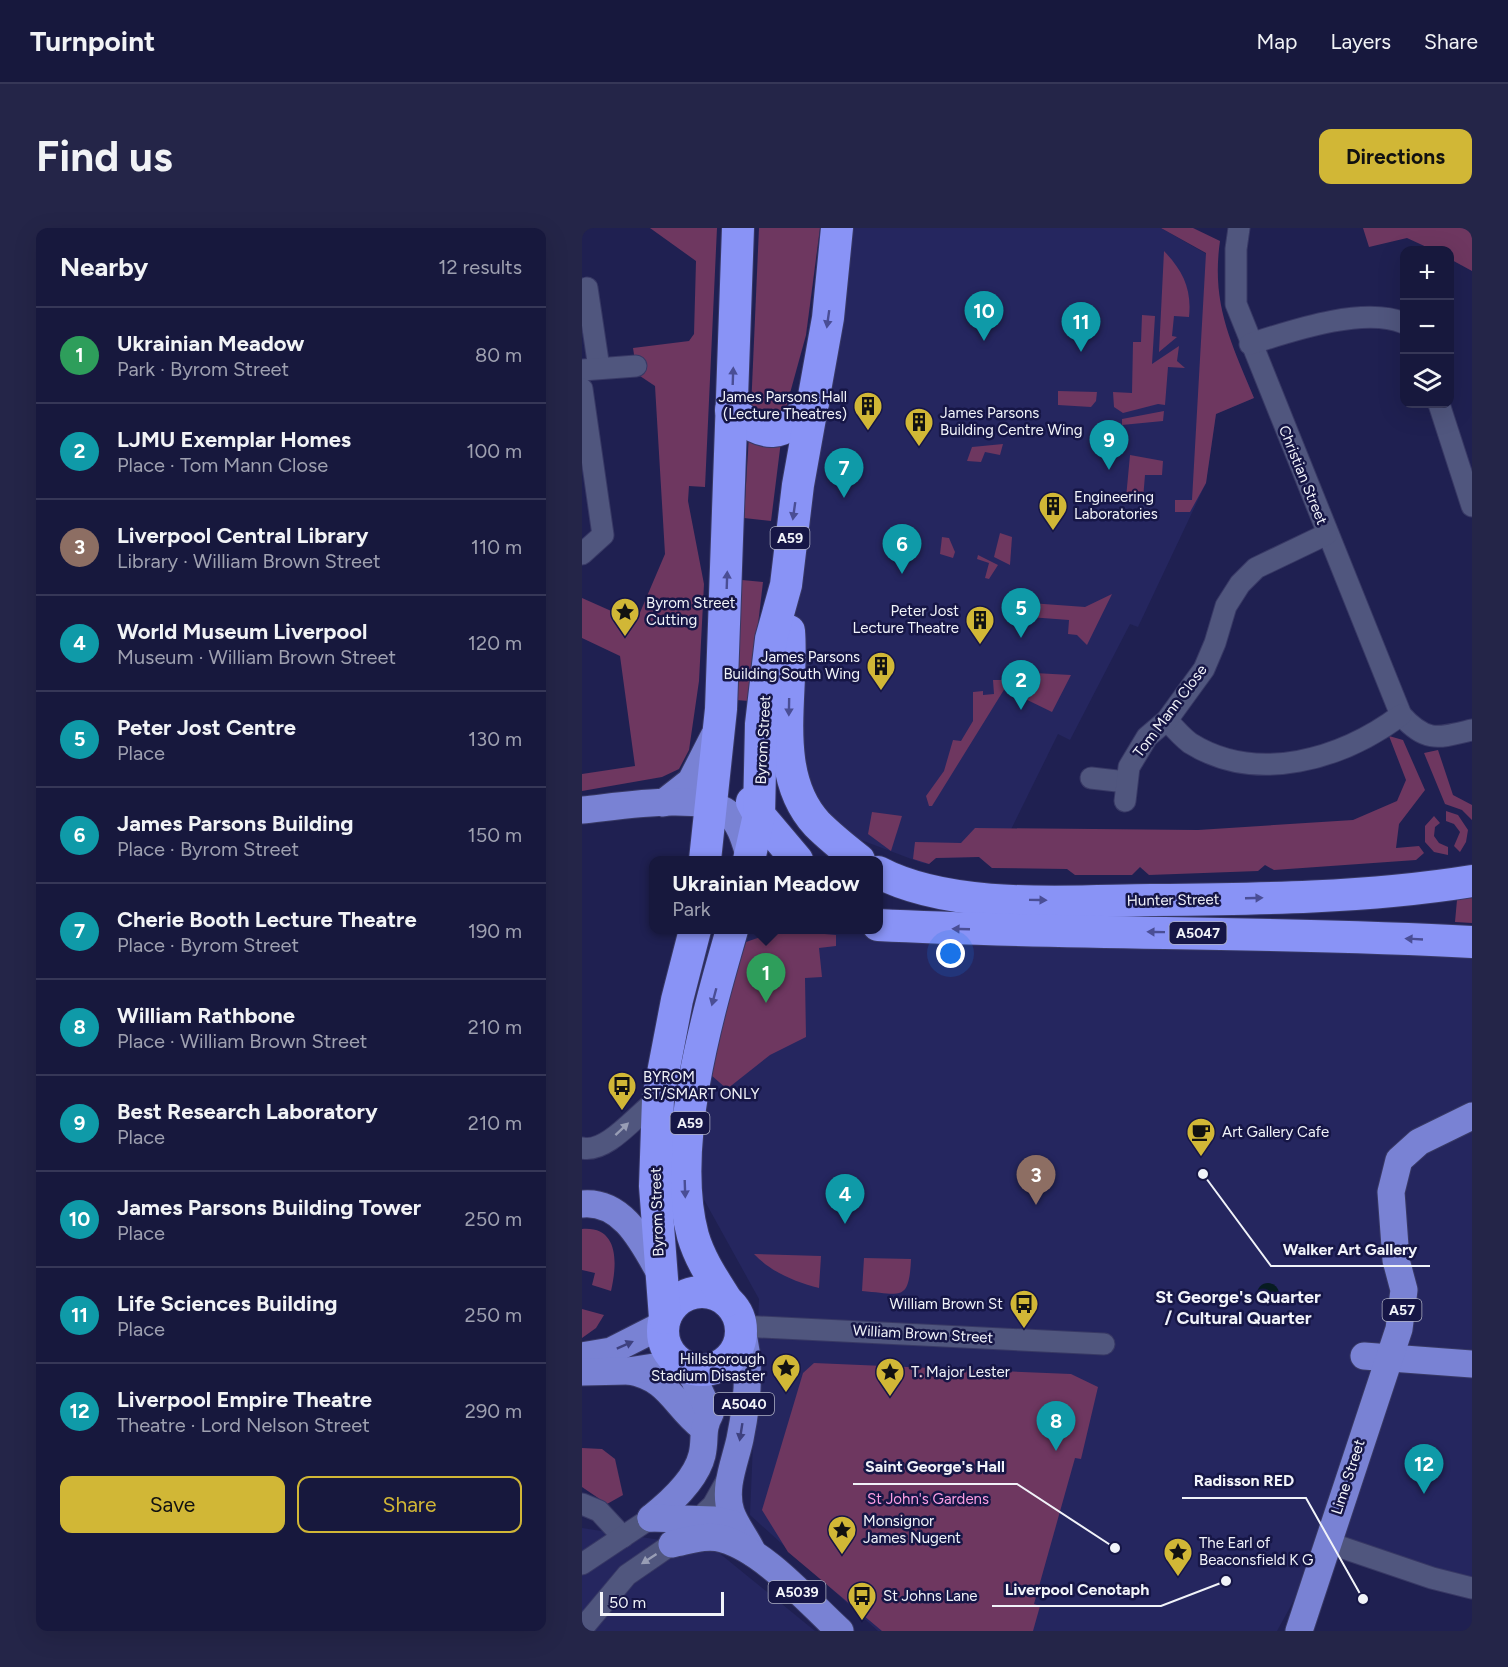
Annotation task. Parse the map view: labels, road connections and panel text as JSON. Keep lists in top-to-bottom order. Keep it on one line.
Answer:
{"streets":{"highway":["A59","Byrom Street","Hunter Street","A5047"],"main road":["A57","A5040","Lime Street","A5039"],"street":["Christian Street","Tom Mann Close","William Brown Street"]},"crossings":[["Christian Street","Tom Mann Close"],["Byrom Street","William Brown Street"],["Byrom Street","A5040"],["Hunter Street","A5047"],["A57","Lime Street"],["William Brown Street","A5040"],["A5040","A5039"]],"districts":["St George's Quarter / Cultural Quarter"],"parks":["St John's Gardens"],"places":{"building":["James Parsons Hall (Lecture Theatres)","James Parsons Building Centre Wing","Engineering Laboratories","Peter Jost Lecture Theatre","James Parsons Building South Wing"],"place":["Byrom Street Cutting","Hillsborough Stadium Disaster","T. Major Lester","Monsignor James Nugent","The Earl of Beaconsfield K G"],"bus stop":["BYROM ST/SMART ONLY","William Brown St","St Johns Lane"],"cafe":["Art Gallery Cafe"],"other":["Walker Art Gallery","Saint George's Hall","Liverpool Cenotaph","Radisson RED"]},"scale_bar":"50 m","page":{"header":"Turnpoint","nav":["Map","Layers","Share"],"buttons":["Directions",["Save","Share"]],"title":"Find us","heading":["Nearby","12 results"],"map_buttons":["+","−"],"pins":["10","11","9","7","6","5","2","1","3","4","8","12"],"list":[{"mark":"1","name":"Ukrainian Meadow","note":"Park · Byrom Street","value":"80 m"},{"mark":"2","name":"LJMU Exemplar Homes","note":"Place · Tom Mann Close","value":"100 m"},{"mark":"3","name":"Liverpool Central Library","note":"Library · William Brown Street","value":"110 m"},{"mark":"4","name":"World Museum Liverpool","note":"Museum · William Brown Street","value":"120 m"},{"mark":"5","name":"Peter Jost Centre","note":"Place","value":"130 m"},{"mark":"6","name":"James Parsons Building","note":"Place · Byrom Street","value":"150 m"},{"mark":"7","name":"Cherie Booth Lecture Theatre","note":"Place · Byrom Street","value":"190 m"},{"mark":"8","name":"William Rathbone","note":"Place · William Brown Street","value":"210 m"},{"mark":"9","name":"Best Research Laboratory","note":"Place","value":"210 m"},{"mark":"10","name":"James Parsons Building Tower","note":"Place","value":"250 m"},{"mark":"11","name":"Life Sciences Building","note":"Place","value":"250 m"},{"mark":"12","name":"Liverpool Empire Theatre","note":"Theatre · Lord Nelson Street","value":"290 m"}],"popup":["Ukrainian Meadow","Park"],"scale":"50 m"}}
